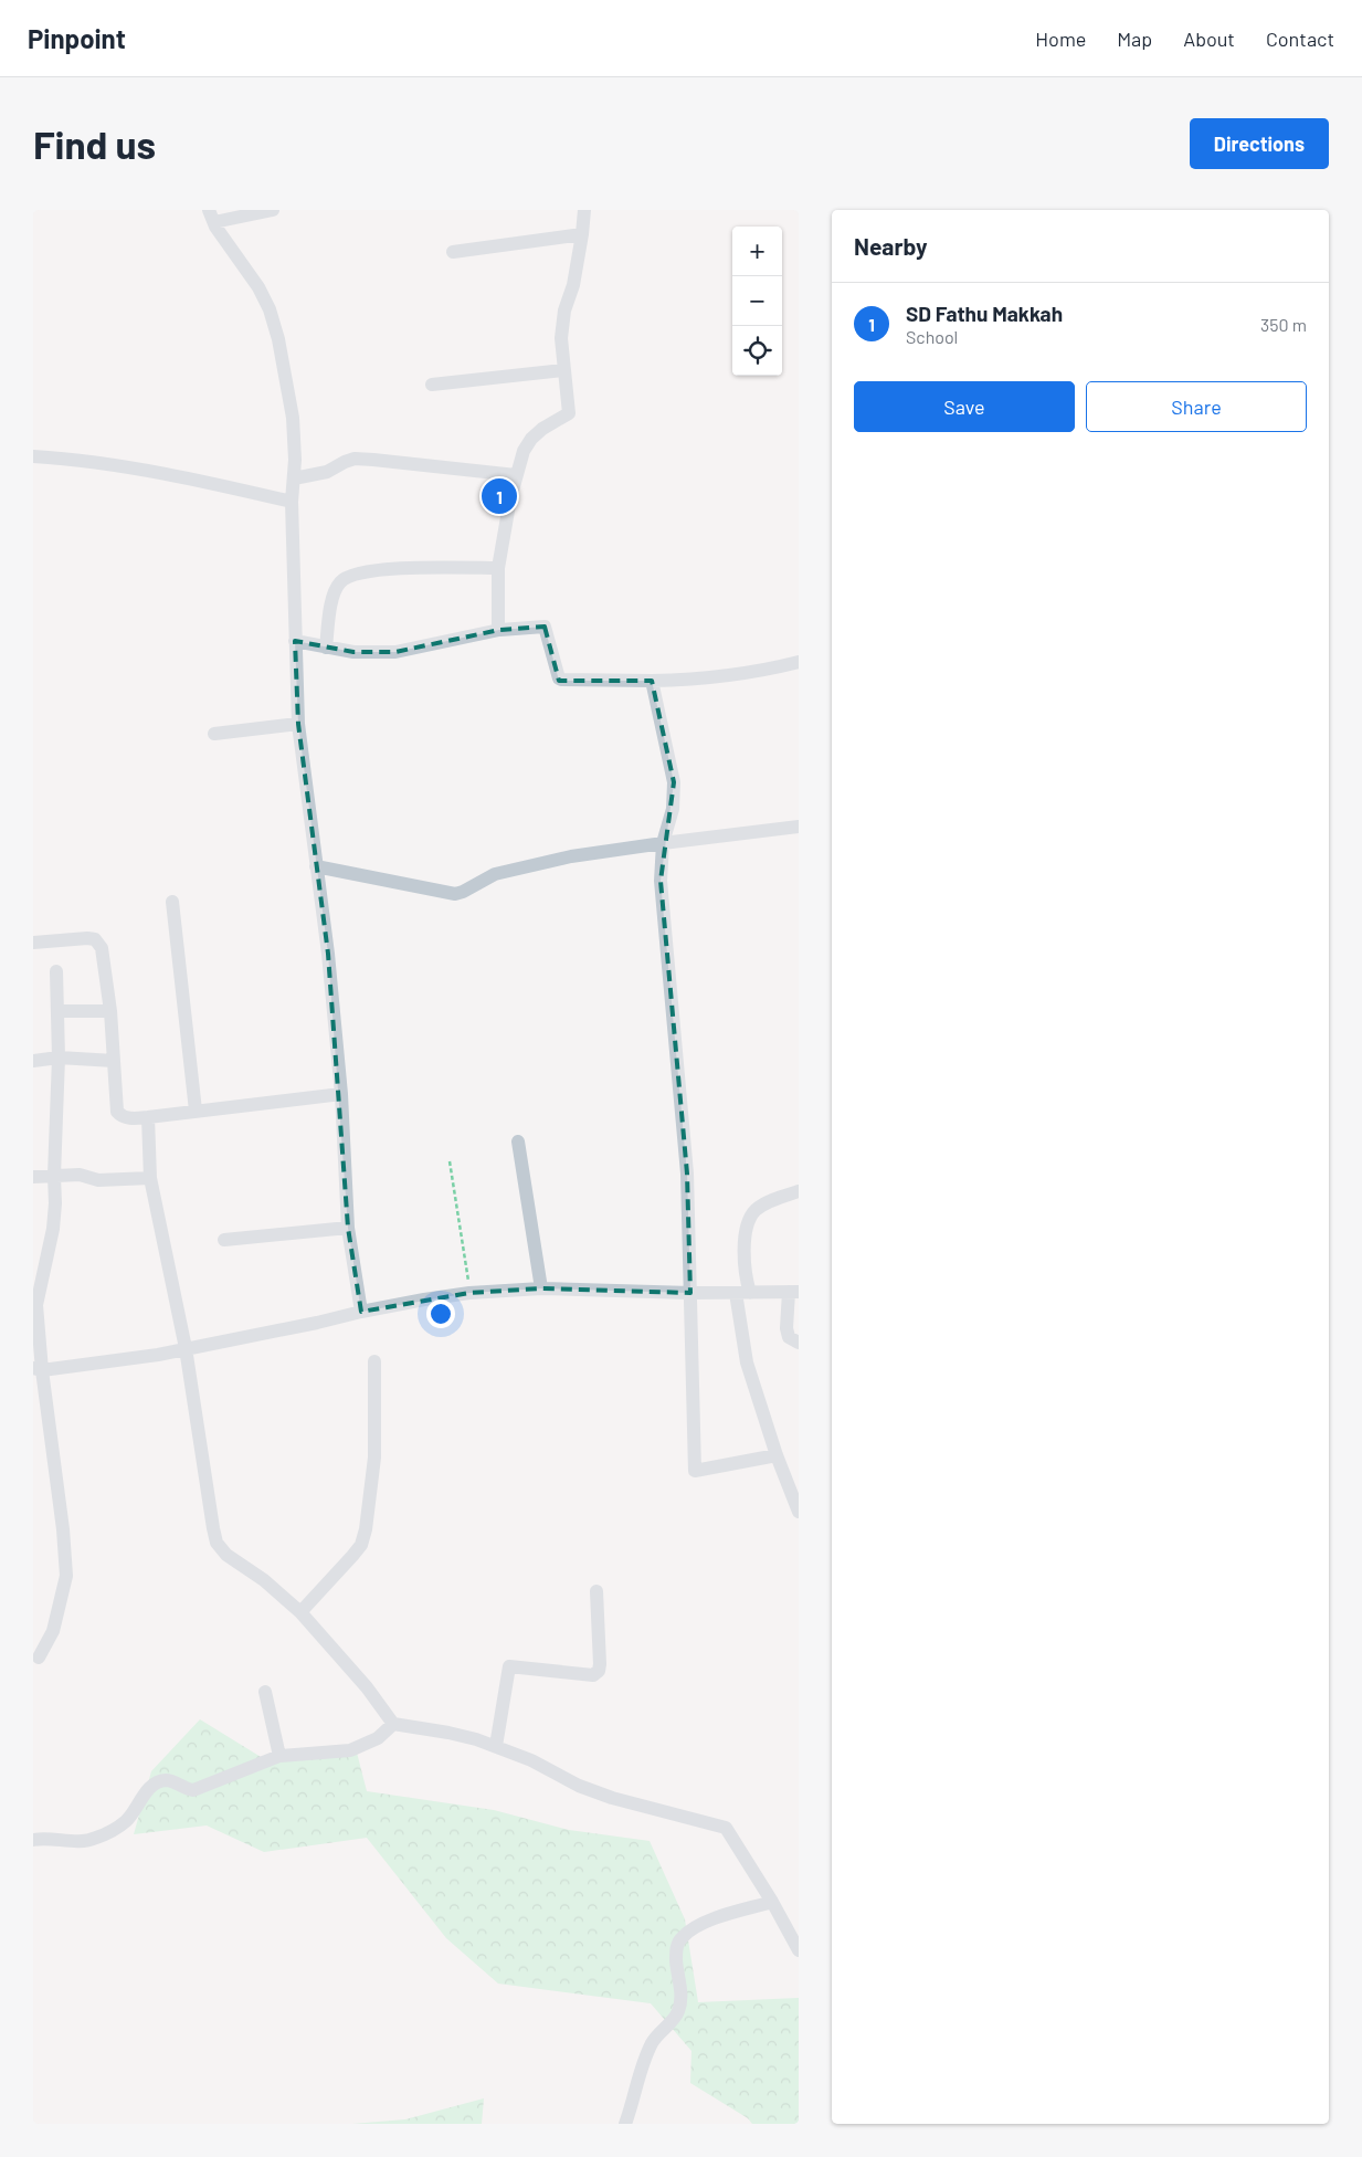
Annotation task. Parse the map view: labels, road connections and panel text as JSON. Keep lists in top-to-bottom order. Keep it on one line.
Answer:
{"page":{"header":"Pinpoint","nav":["Home","Map","About","Contact"],"buttons":["Directions",["Save","Share"]],"title":"Find us","heading":"Nearby","map_buttons":["+","−"],"list":[{"mark":"1","name":"SD Fathu Makkah","note":"School","value":"350 m"}],"pins":"1"}}
